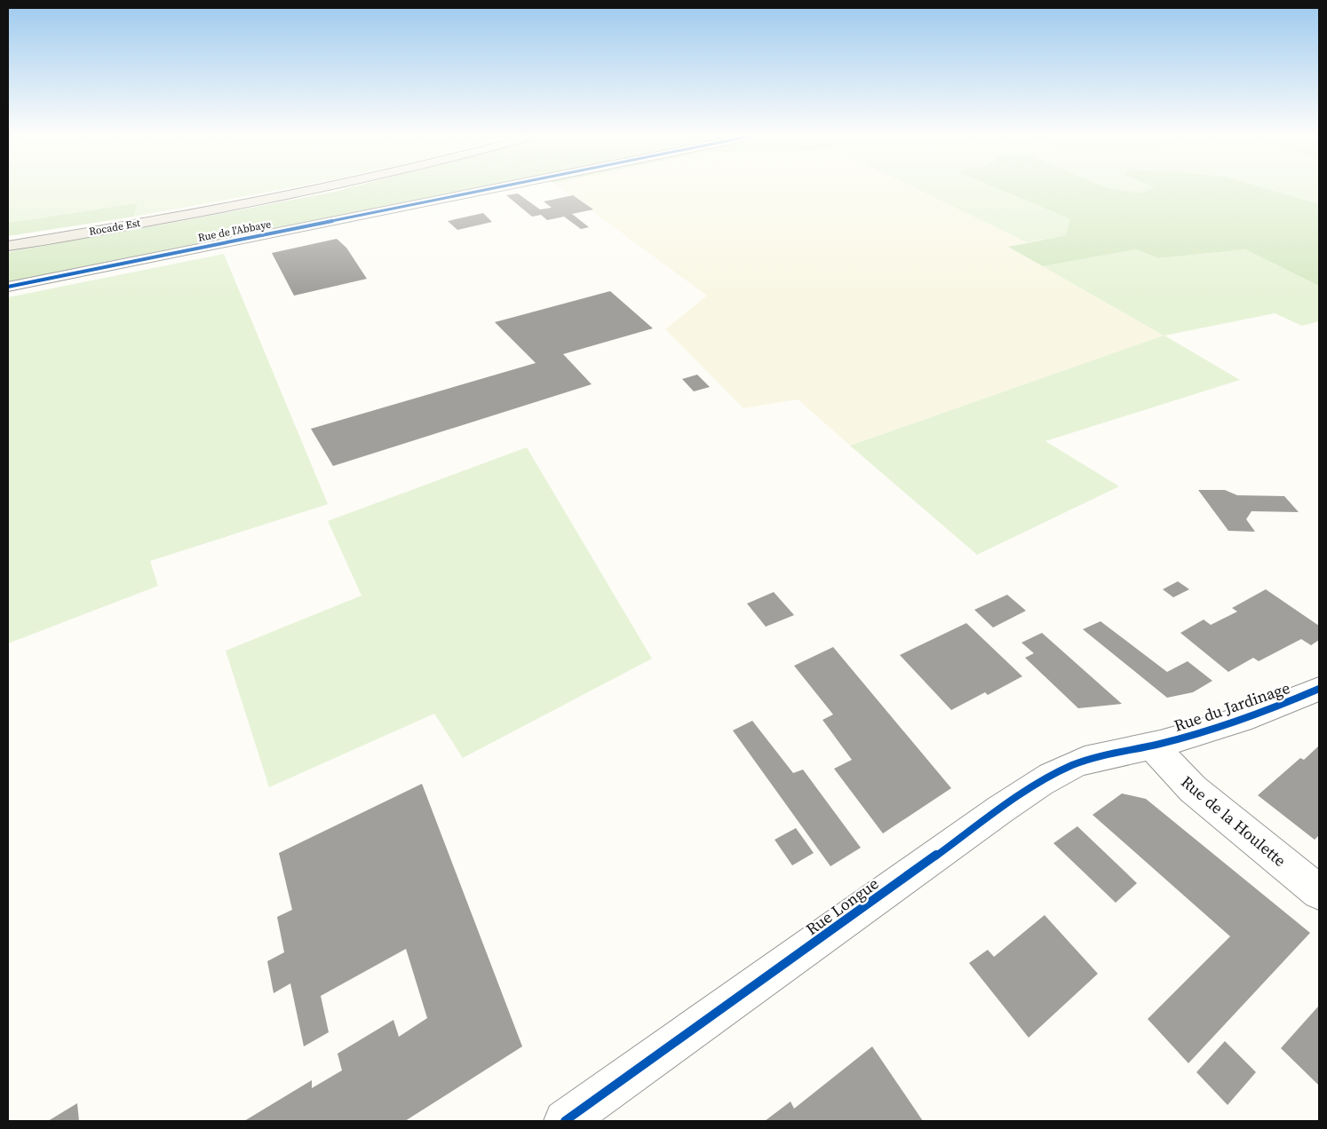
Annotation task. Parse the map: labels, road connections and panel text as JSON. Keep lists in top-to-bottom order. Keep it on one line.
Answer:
{"streets":{"main road":["Rocade Est"],"street":["Rue de l'Abbaye","Rue du Jardinage","Rue de la Houlette","Rue Longue"]},"crossings":[["Rue du Jardinage","Rue de la Houlette"],["Rue du Jardinage","Rue Longue"],["Rue de la Houlette","Rue Longue"]]}
